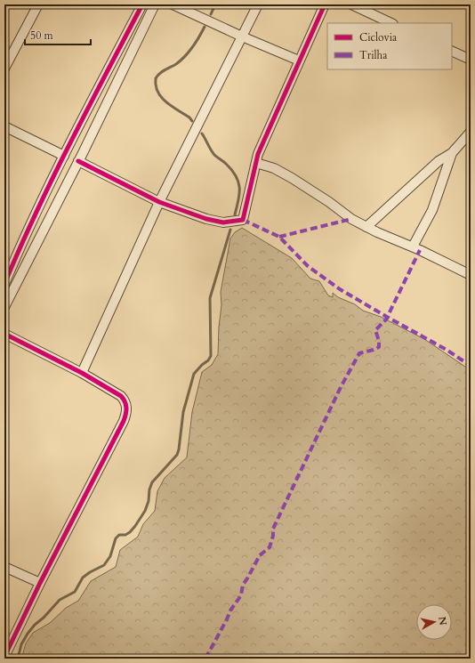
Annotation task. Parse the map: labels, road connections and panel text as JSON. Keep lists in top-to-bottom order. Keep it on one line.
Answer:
{"legend":["Ciclovia","Trilha"],"scale_bar":"50 m","north":"right"}
